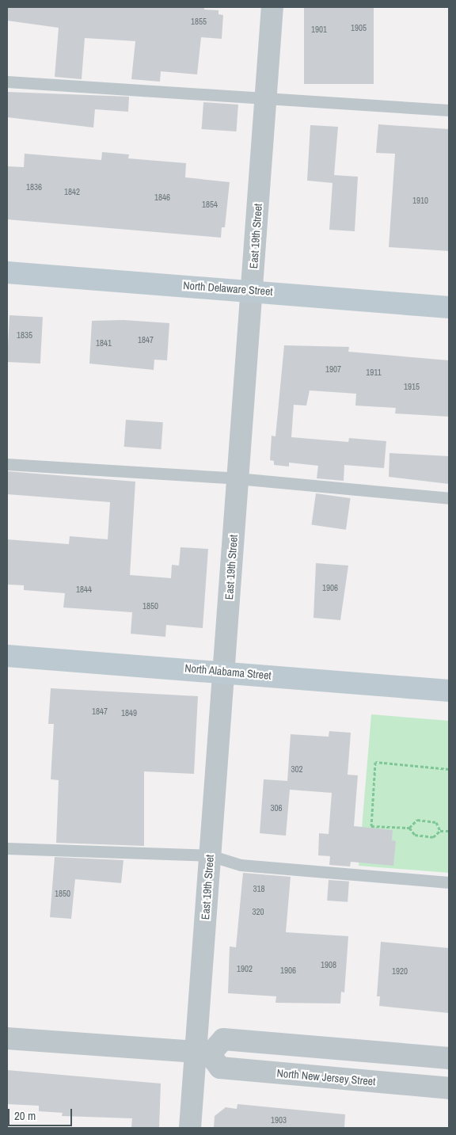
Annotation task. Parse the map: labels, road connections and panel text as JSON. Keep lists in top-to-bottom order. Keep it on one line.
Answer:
{"streets":{"main road":["North Delaware Street","North Alabama Street"],"street":["East 19th Street","North New Jersey Street"]},"crossings":[["East 19th Street","North Delaware Street"],["East 19th Street","North Alabama Street"],["East 19th Street","North New Jersey Street"]],"house_numbers":["1855","1905","1901","1836","1842","1846","1910","1854","1835","1847","1841","1907","1911","1915","1906","1844","1850","1847","1849","302","306","318","1850","320","1908","1902","1906","1920","1903"],"scale_bar":"20 m"}
